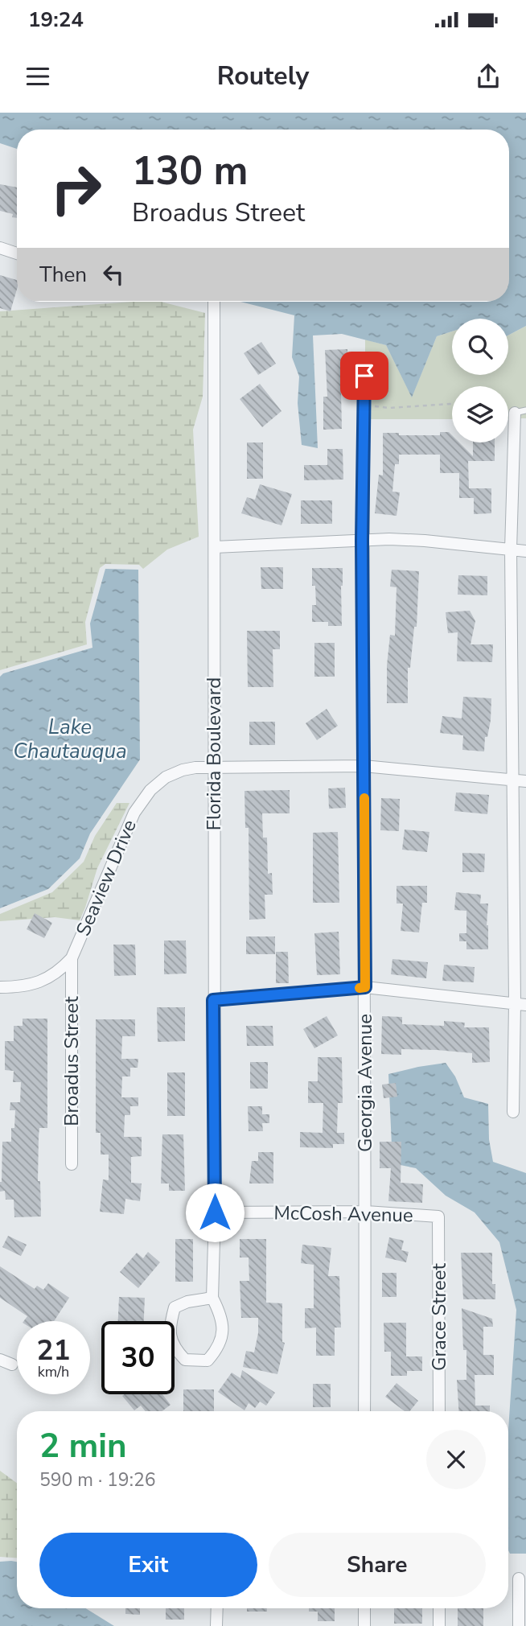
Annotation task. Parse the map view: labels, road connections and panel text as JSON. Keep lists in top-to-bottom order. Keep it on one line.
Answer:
{"streets":{"street":["Florida Boulevard","Seaview Drive","Broadus Street","Georgia Avenue","McCosh Avenue","Grace Street"]},"crossings":[["Florida Boulevard","Seaview Drive"],["Florida Boulevard","McCosh Avenue"],["Seaview Drive","Broadus Street"],["Seaview Drive","Georgia Avenue"],["Georgia Avenue","McCosh Avenue"],["McCosh Avenue","Grace Street"]],"water":["Lake Chautauqua"],"page":{"status":"19:24","header":"Routely","turn":["130 m","Broadus Street"],"then":"Then","speed":"21 km/h","limit":"30","heading":["2 min","590 m · 19:26"],"buttons":["Exit","Share"]}}
